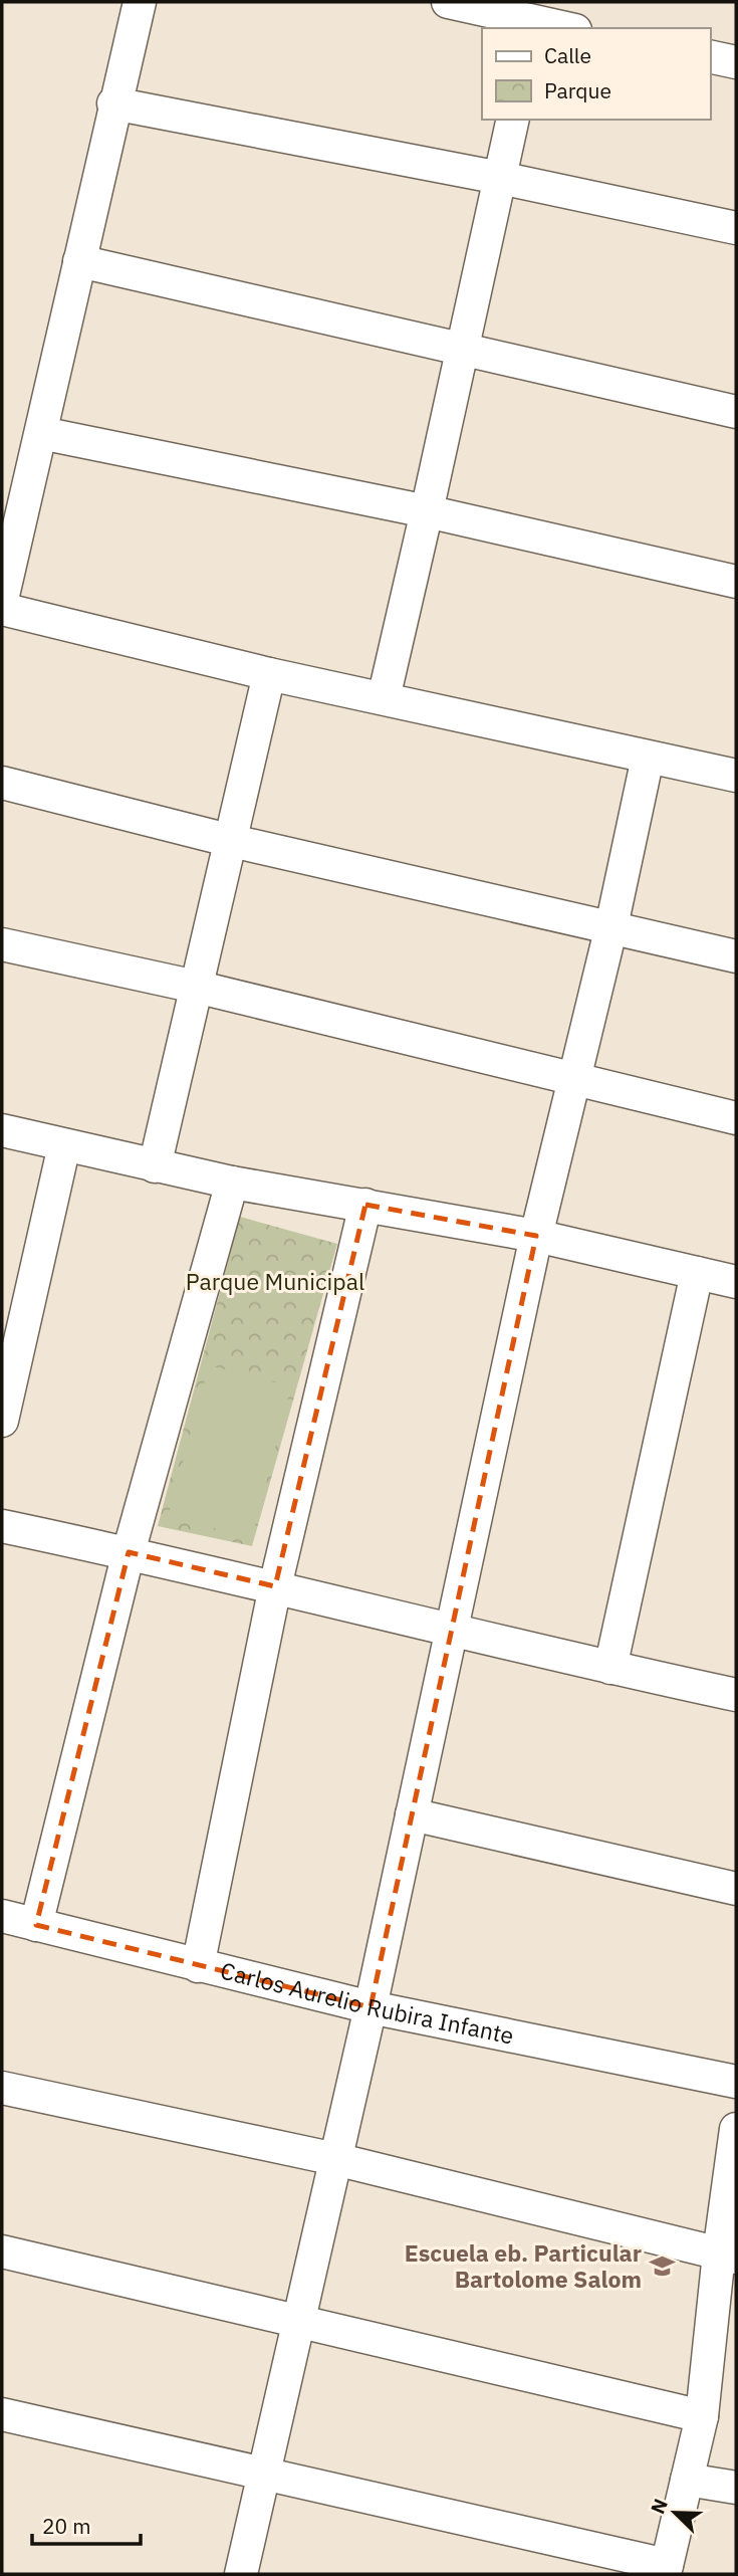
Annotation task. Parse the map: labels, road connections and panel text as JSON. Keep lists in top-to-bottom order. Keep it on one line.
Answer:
{"streets":{"street":["Carlos Aurelio Rubira Infante"]},"parks":["Parque Municipal"],"places":{"school or university":["Escuela eb. Particular Bartolome Salom"]},"legend":["Calle","Parque"],"scale_bar":"20 m","north":"top left"}
